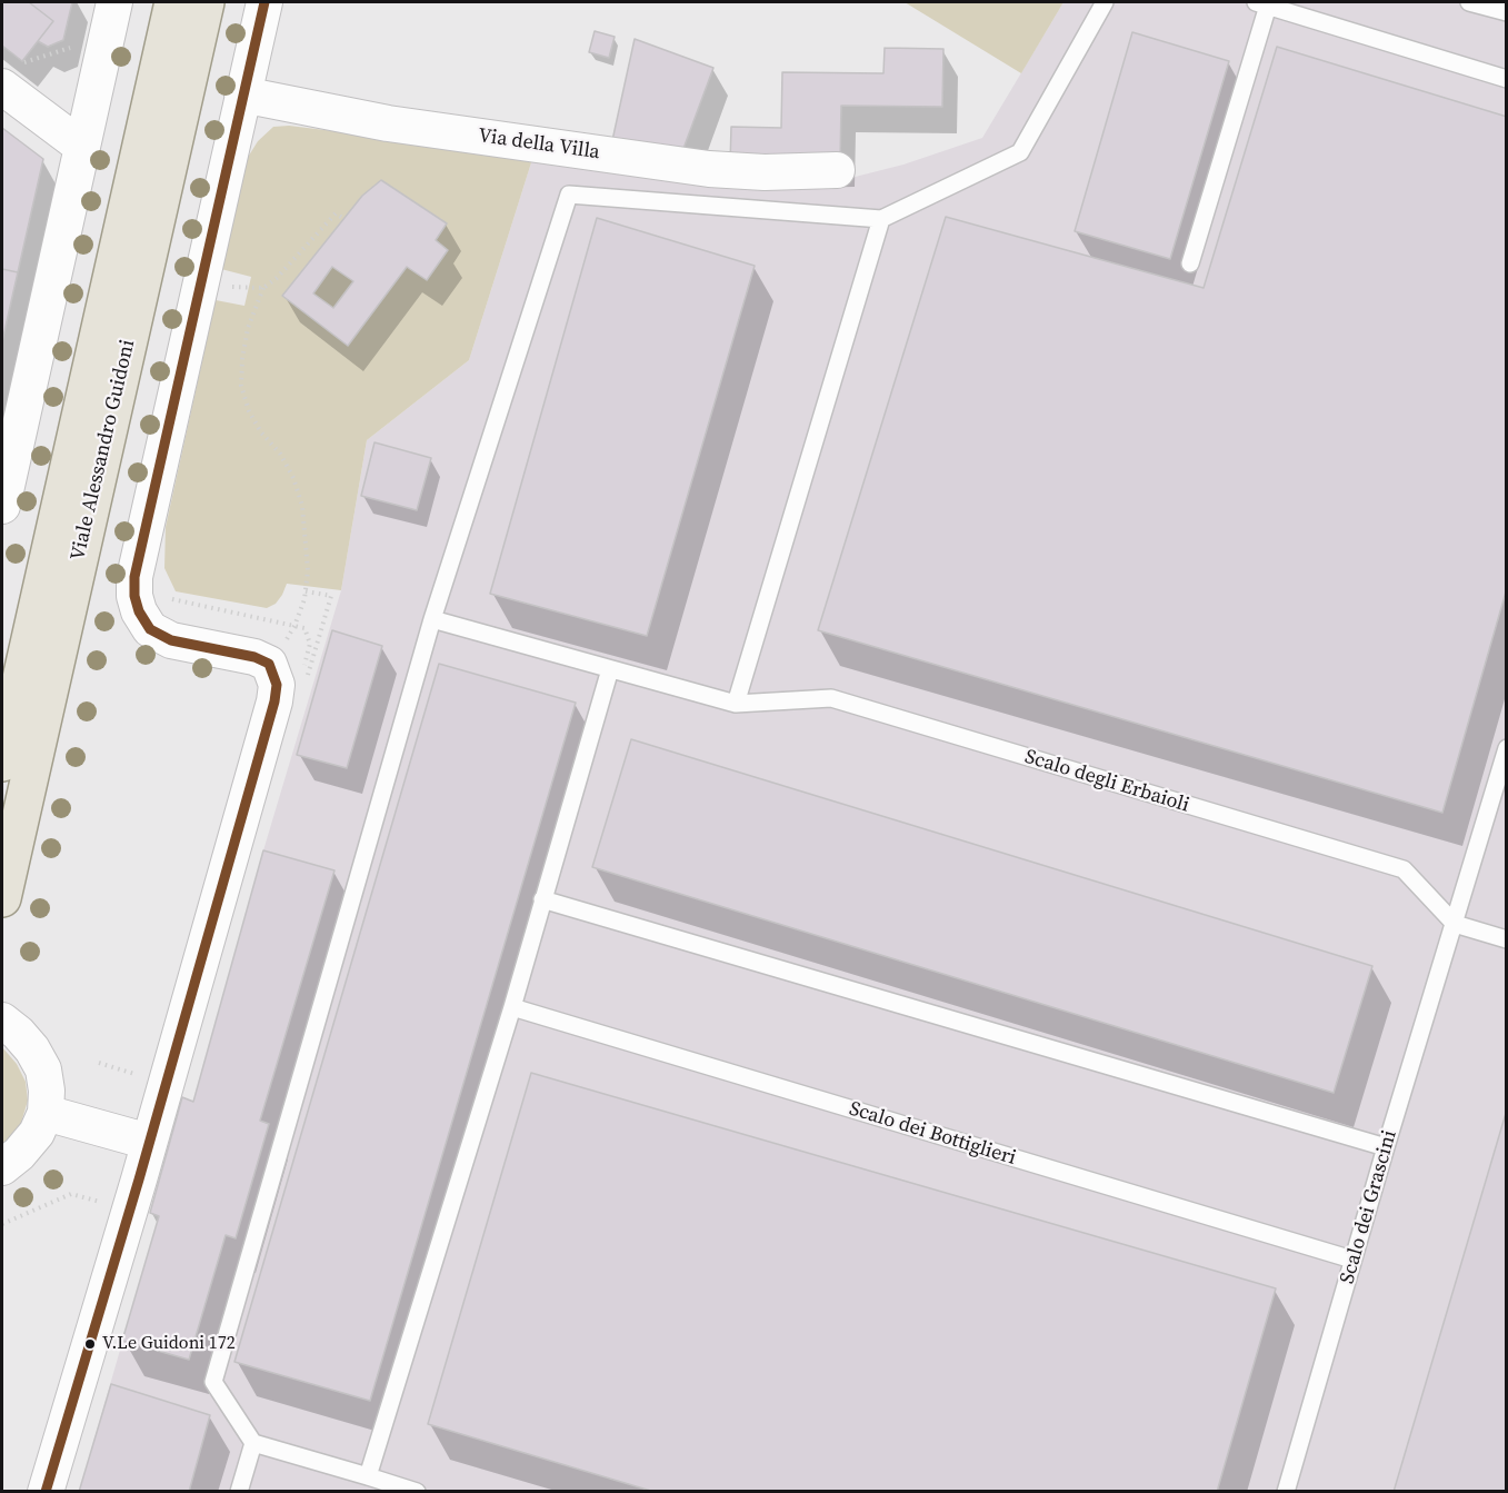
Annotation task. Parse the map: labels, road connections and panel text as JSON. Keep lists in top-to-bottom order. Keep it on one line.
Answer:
{"streets":{"main road":["Viale Alessandro Guidoni"],"street":["Via della Villa"],"lane":["Scalo degli Erbaioli","Scalo dei Bottiglieri","Scalo dei Grascini"]},"crossings":[["Scalo degli Erbaioli","Scalo dei Grascini"],["Scalo dei Bottiglieri","Scalo dei Grascini"]],"places":["V.Le Guidoni 172"]}
